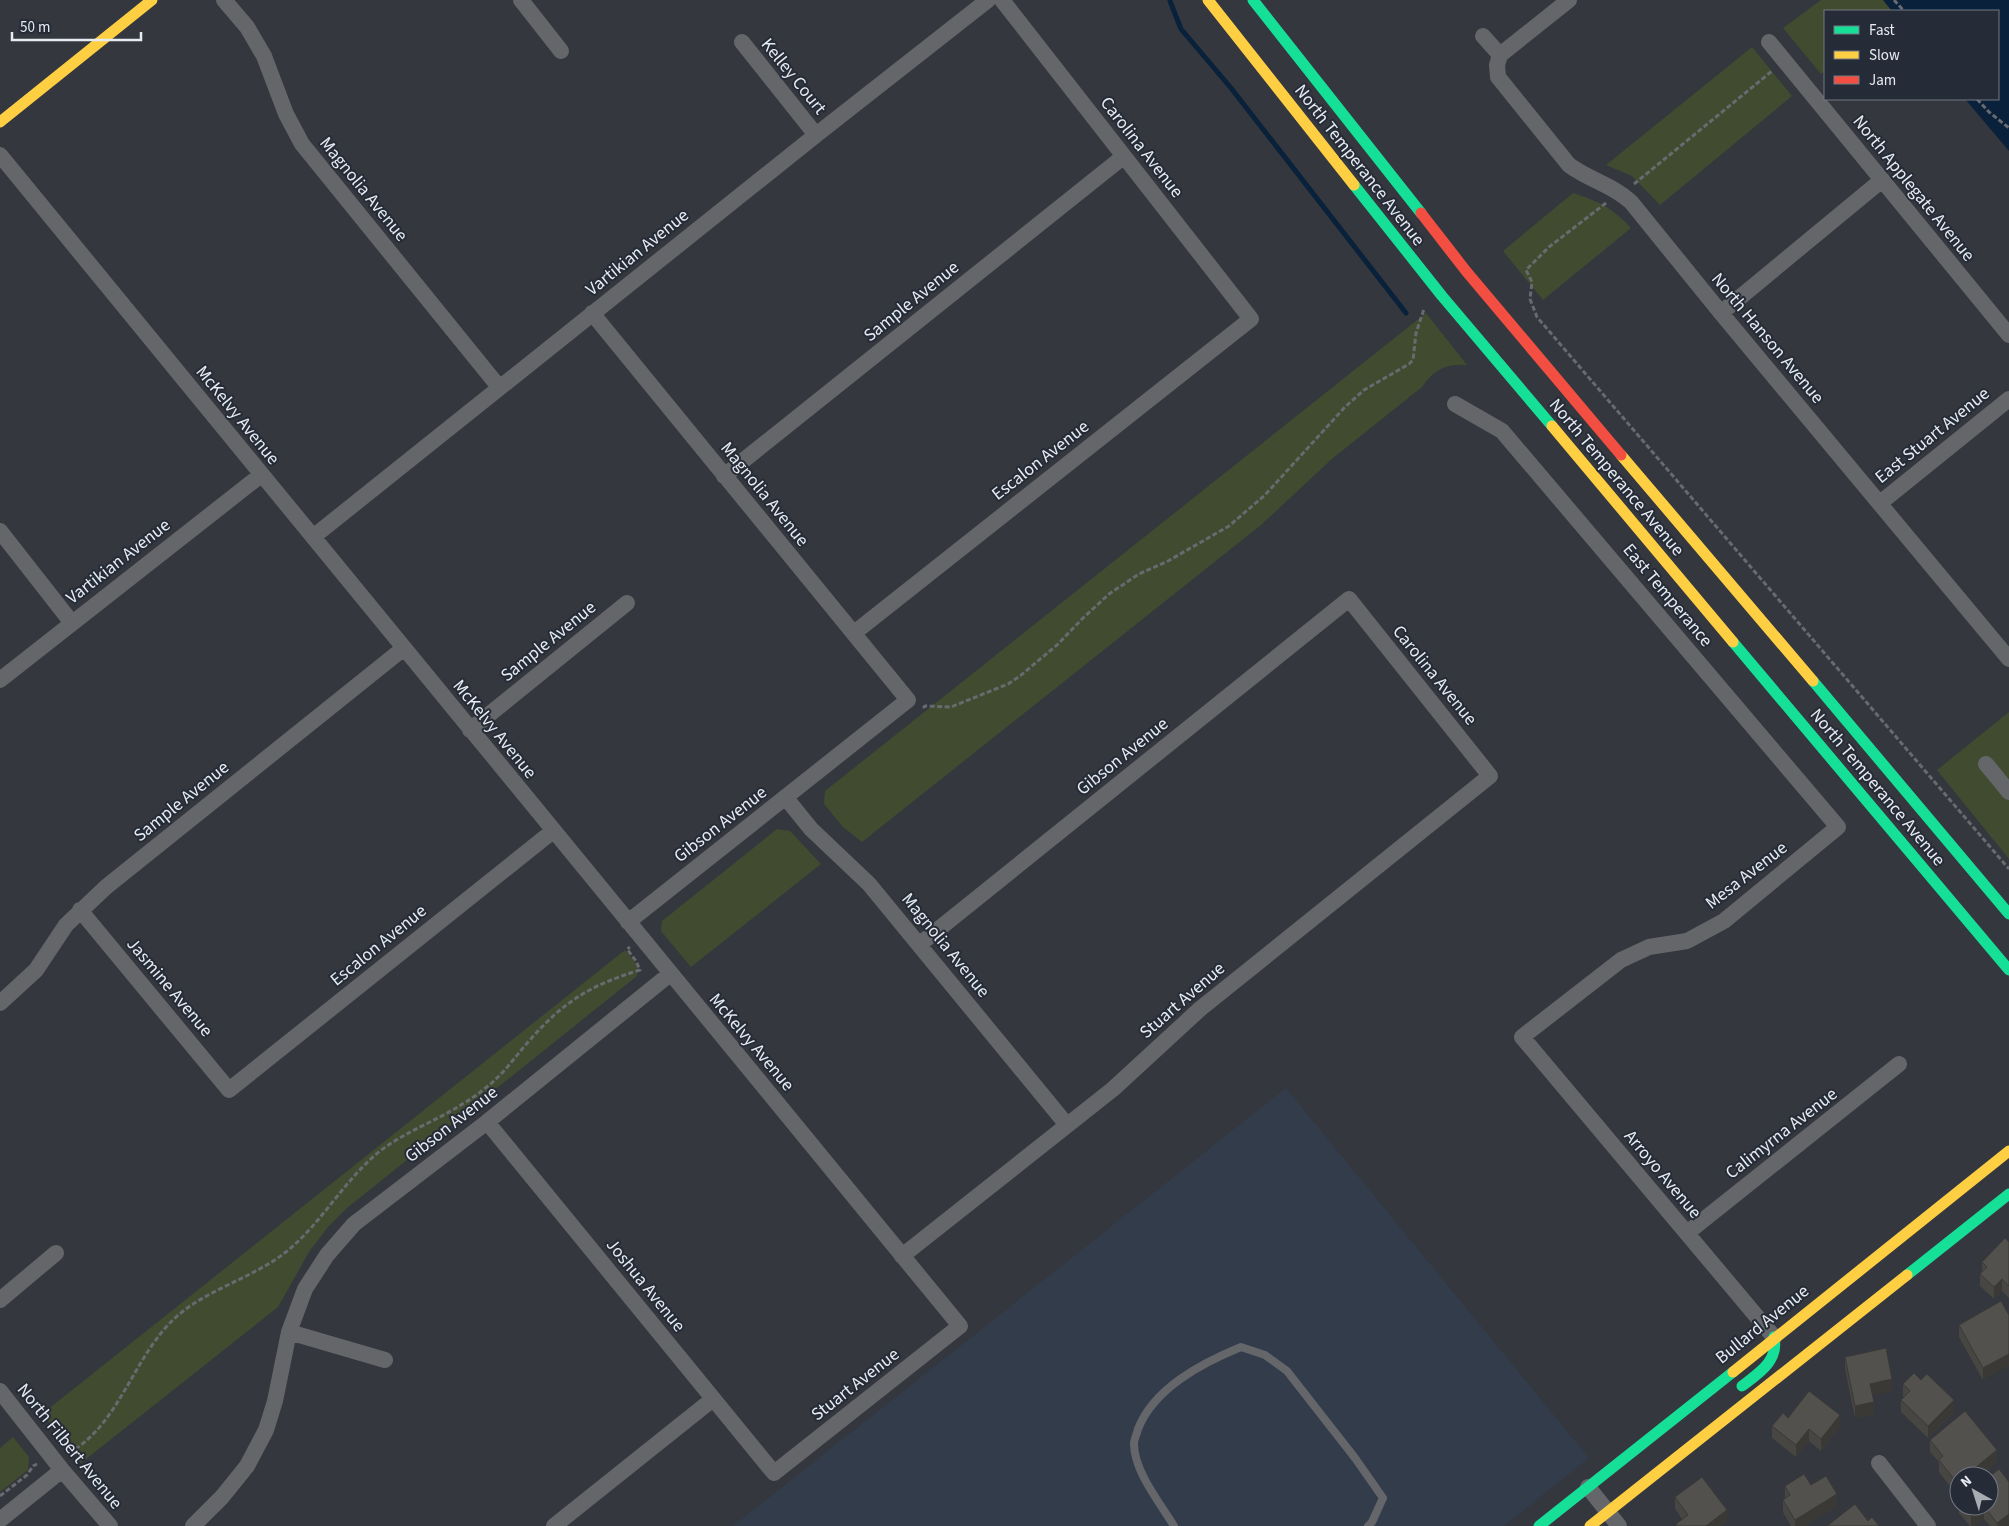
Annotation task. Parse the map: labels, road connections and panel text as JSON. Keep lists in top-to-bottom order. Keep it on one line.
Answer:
{"streets":{"main road":["North Temperance Avenue","Bullard Avenue"],"street":["Kelley Court","Carolina Avenue","North Applegate Avenue","Magnolia Avenue","Vartikian Avenue","Sample Avenue","North Hanson Avenue","McKelvy Avenue","East Stuart Avenue","Escalon Avenue","East Temperance","Gibson Avenue","Mesa Avenue","Jasmine Avenue","Stuart Avenue","Calimyrna Avenue","Arroyo Avenue","Joshua Avenue","North Filbert Avenue"]},"crossings":[["Kelley Court","Vartikian Avenue"],["Carolina Avenue","Sample Avenue"],["Carolina Avenue","Escalon Avenue"],["Carolina Avenue","Gibson Avenue"],["Carolina Avenue","Stuart Avenue"],["Magnolia Avenue","Vartikian Avenue"],["Magnolia Avenue","Sample Avenue"],["Magnolia Avenue","Escalon Avenue"],["Magnolia Avenue","Gibson Avenue"],["Magnolia Avenue","Stuart Avenue"],["Vartikian Avenue","McKelvy Avenue"],["Sample Avenue","McKelvy Avenue"],["Sample Avenue","Jasmine Avenue"],["North Hanson Avenue","East Stuart Avenue"],["McKelvy Avenue","Escalon Avenue"],["McKelvy Avenue","Gibson Avenue"],["McKelvy Avenue","Stuart Avenue"],["Escalon Avenue","Jasmine Avenue"],["East Temperance","Mesa Avenue"],["Gibson Avenue","Joshua Avenue"],["Mesa Avenue","Arroyo Avenue"],["Stuart Avenue","Joshua Avenue"],["Calimyrna Avenue","Arroyo Avenue"],["Arroyo Avenue","Bullard Avenue"]],"legend":["Fast","Slow","Jam"],"scale_bar":"50 m","north":"top left"}
